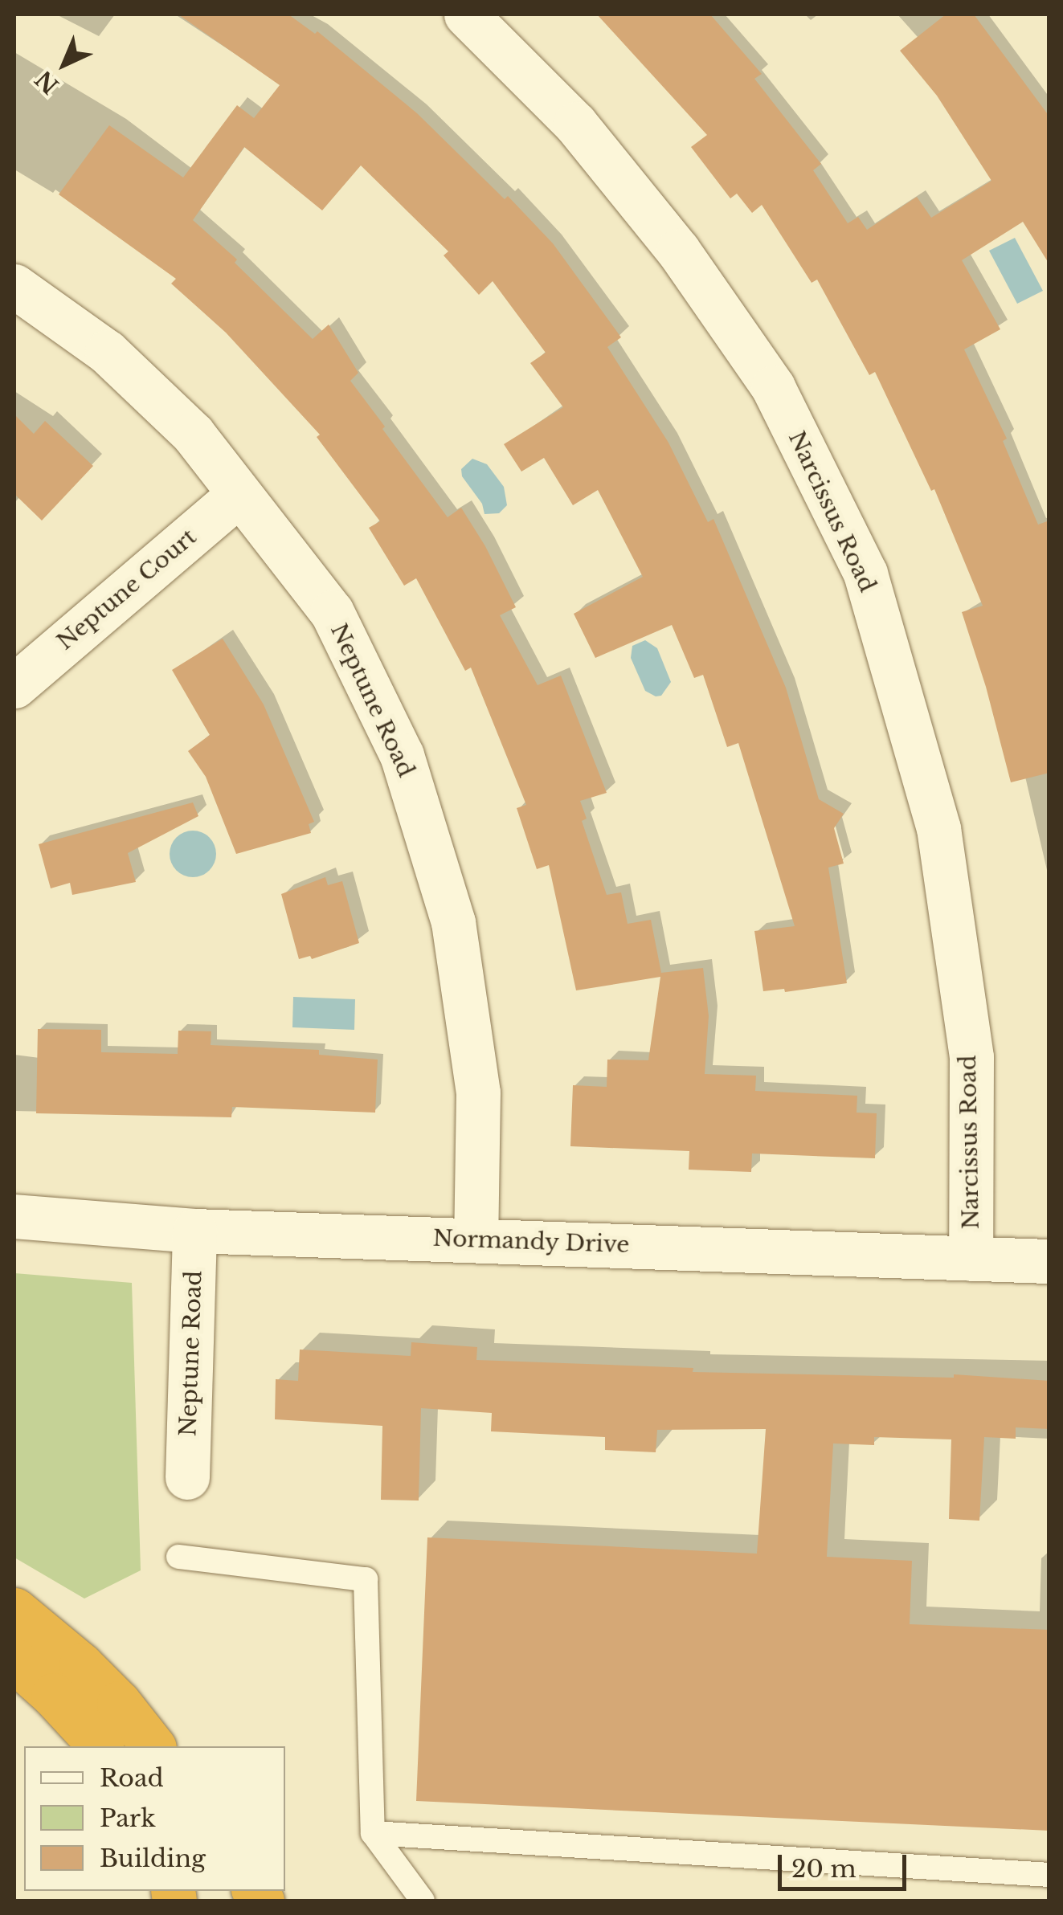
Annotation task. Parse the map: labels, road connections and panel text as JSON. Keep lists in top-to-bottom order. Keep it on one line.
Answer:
{"streets":{"street":["Narcissus Road","Neptune Court","Neptune Road","Normandy Drive"]},"crossings":[["Narcissus Road","Normandy Drive"],["Neptune Court","Neptune Road"],["Neptune Road","Normandy Drive"]],"legend":["Road","Park","Building"],"scale_bar":"20 m","north":"bottom left"}
